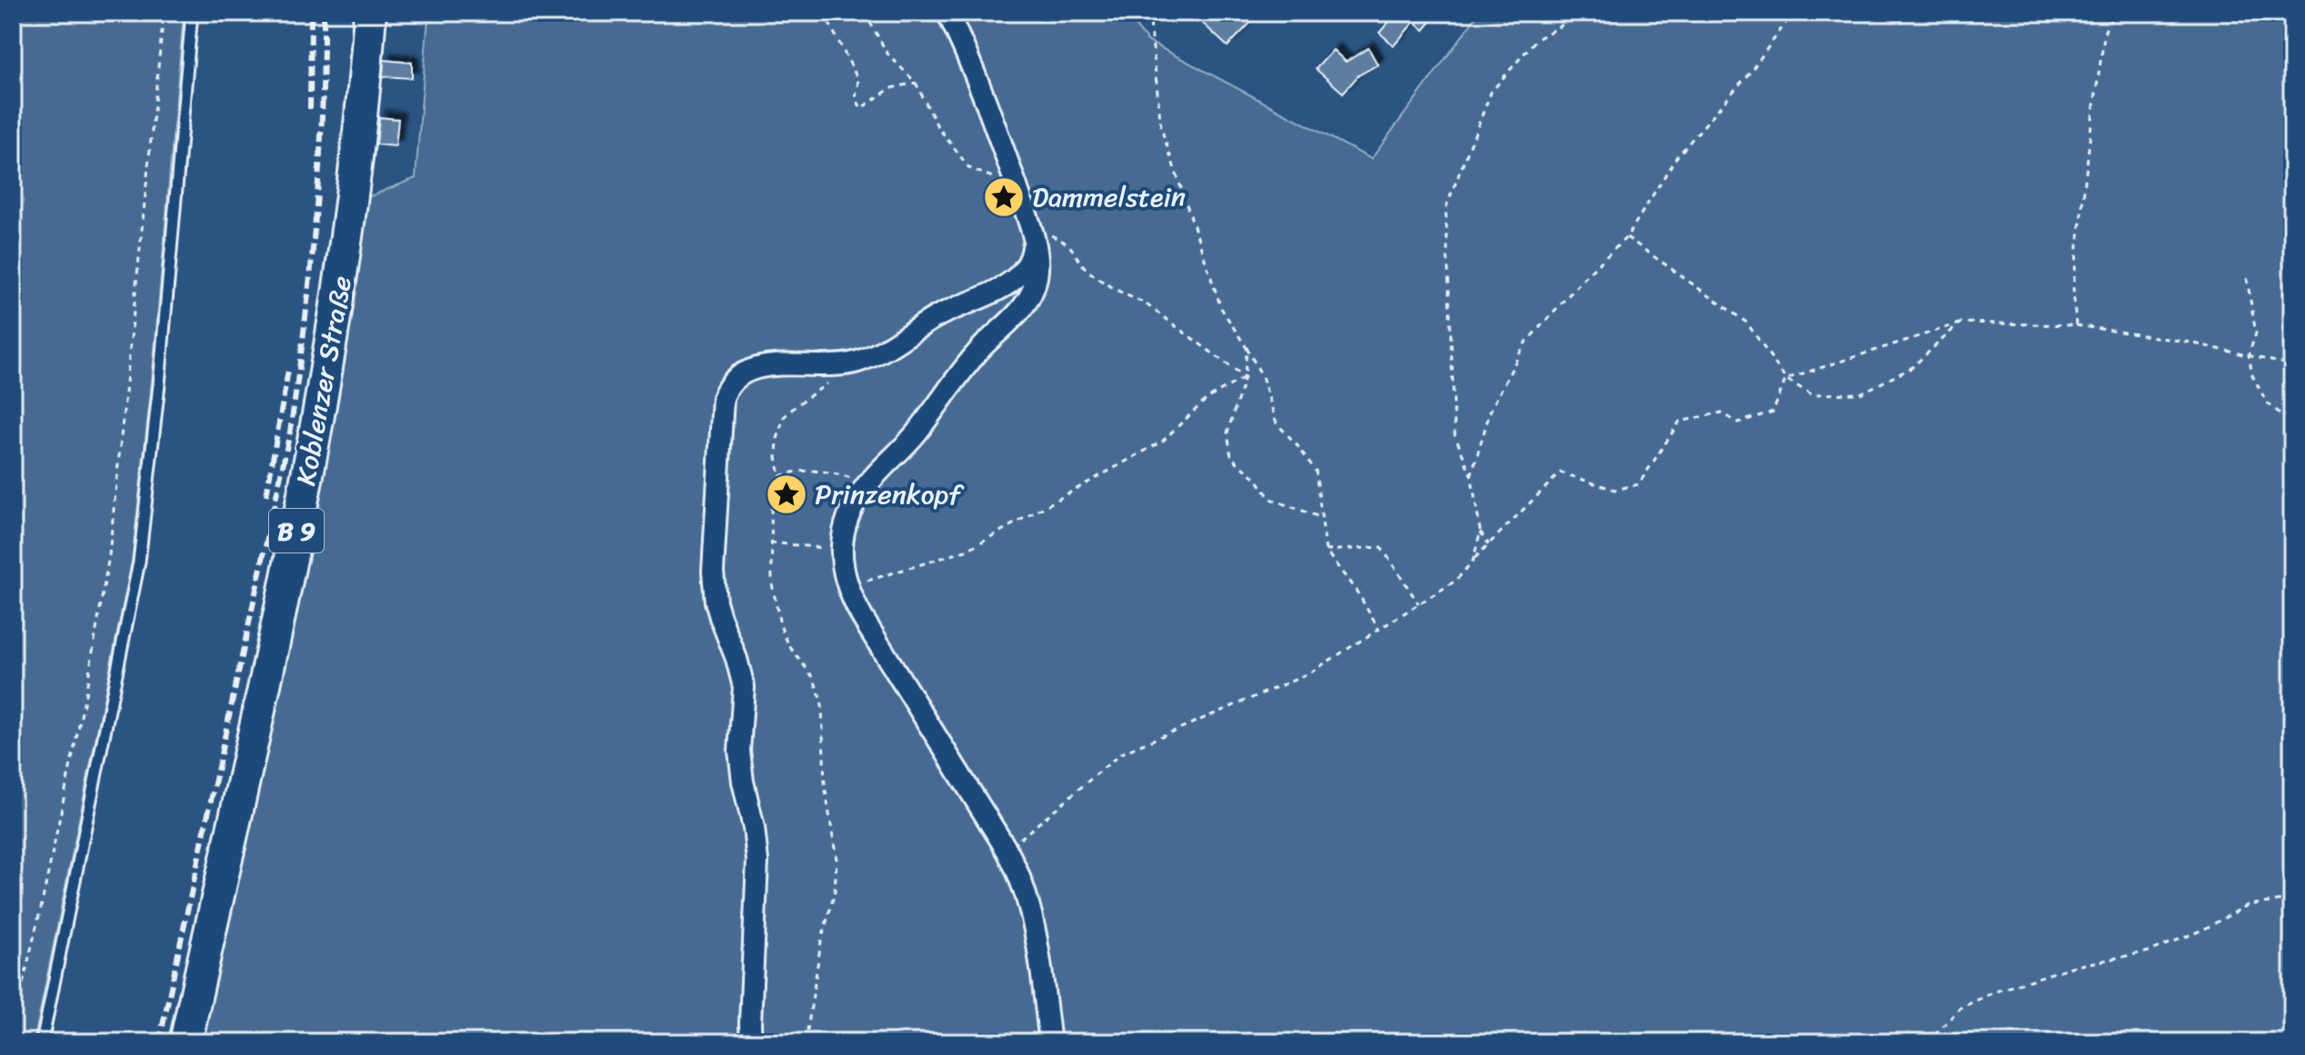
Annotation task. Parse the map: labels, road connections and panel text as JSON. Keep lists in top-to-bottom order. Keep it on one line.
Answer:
{"streets":{"main road":["Koblenzer Straße","B 9"]},"places":{"place":["Dammelstein","Prinzenkopf"]}}
